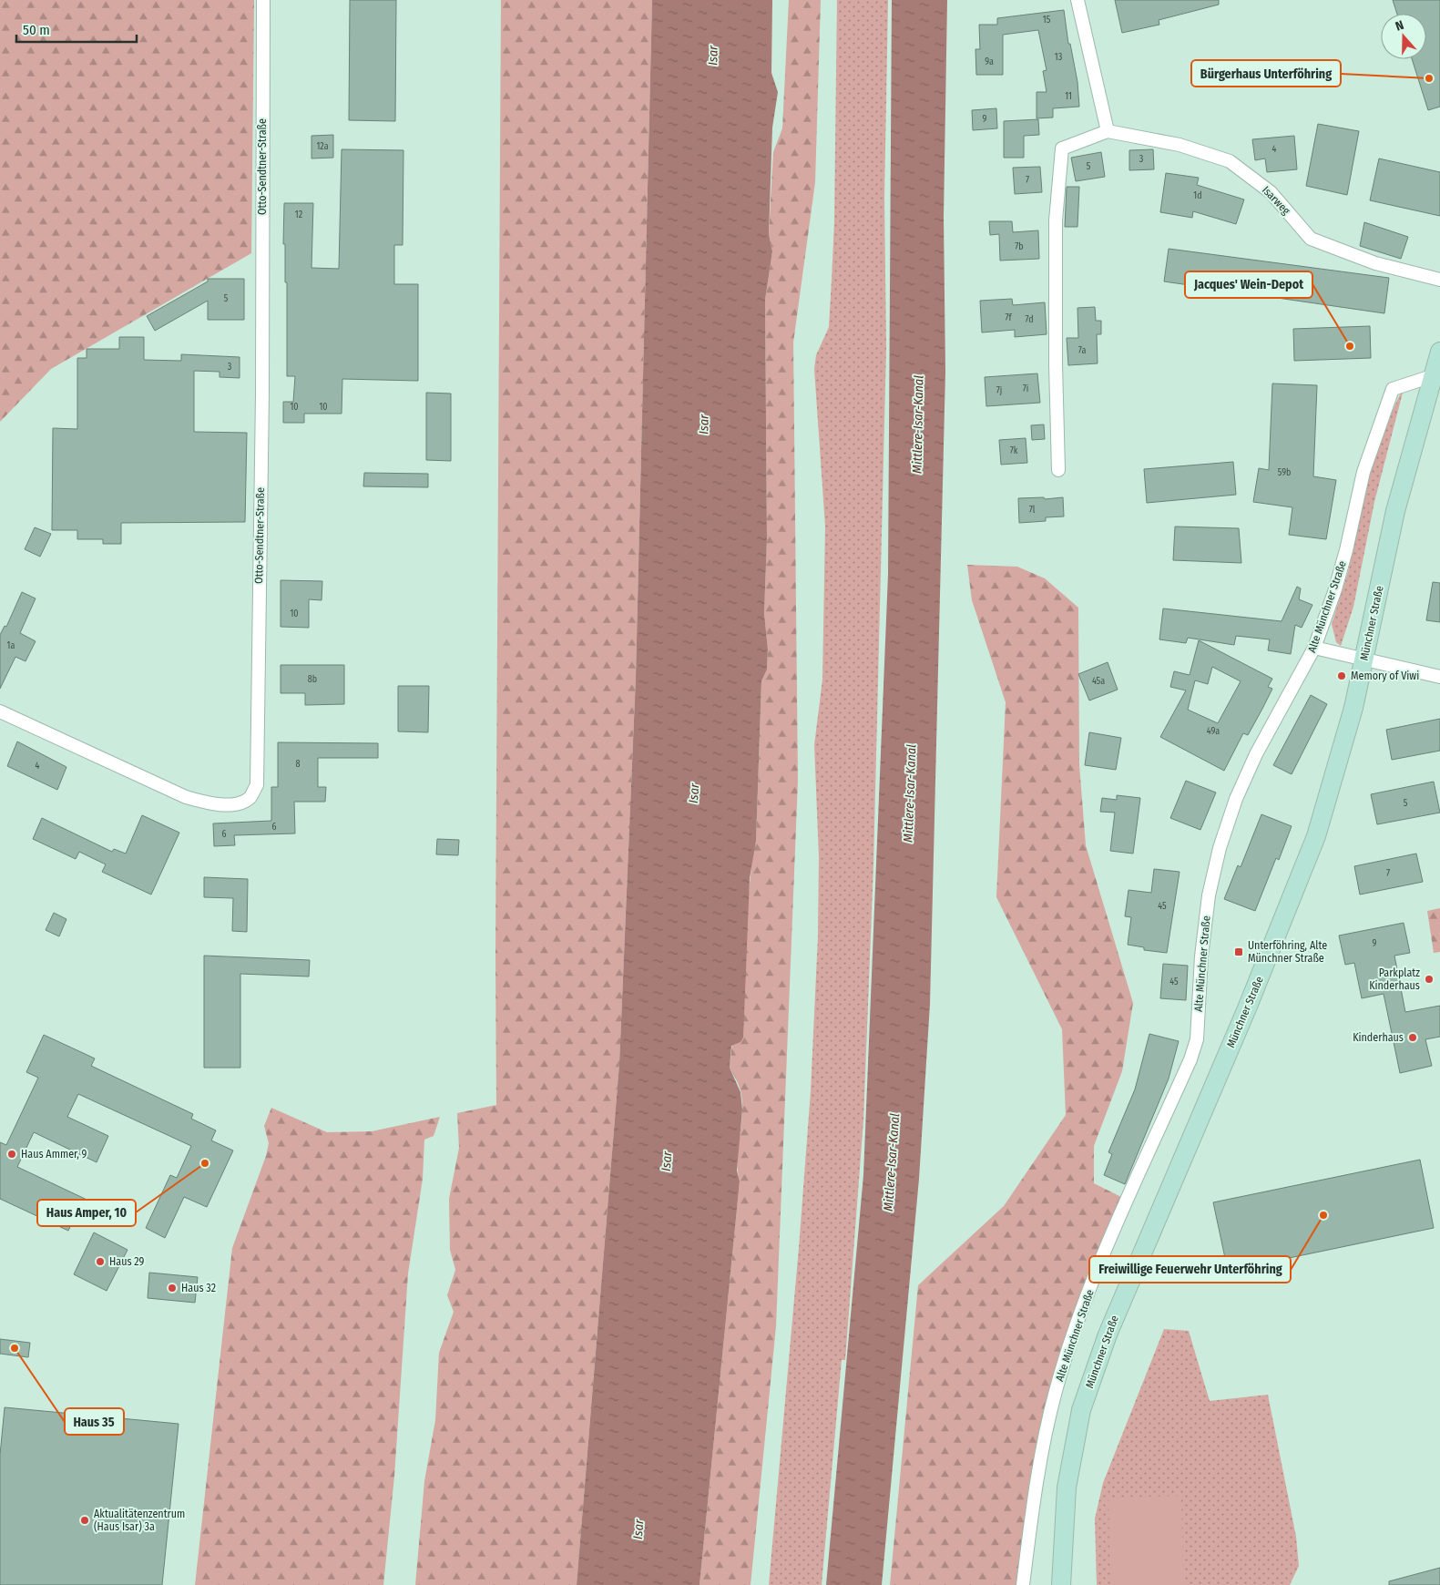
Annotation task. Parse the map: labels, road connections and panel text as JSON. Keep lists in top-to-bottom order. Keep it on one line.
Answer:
{"streets":{"main road":["Münchner Straße"],"street":["Otto-Sendtner-Straße","Isarweg","Alte Münchner Straße"]},"crossings":[["Alte Münchner Straße","Münchner Straße"]],"water":["Isar","Mittlere-Isar-Kanal"],"places":{"other":["Bürgerhaus Unterföhring","Jacques' Wein-Depot","Memory of Viwi","Parkplatz Kinderhaus","Kinderhaus","Haus Ammer, 9","Haus Amper, 10","Freiwillige Feuerwehr Unterföhring","Haus 29","Haus 32","Haus 35","Aktualitätenzentrum (Haus Isar) 3a"],"transit":["Unterföhring, Alte Münchner Straße"]},"house_numbers":["15","13","9a","11","9","12a","4","3","5","7","1d","12","7b","5","7f","7d","7a","3","7i","7j","10","10","7k","59b","7l","10","1a","8b","45a","49a","8","4","5","6","6","7","45","9","45"],"scale_bar":"50 m","north":"top"}
